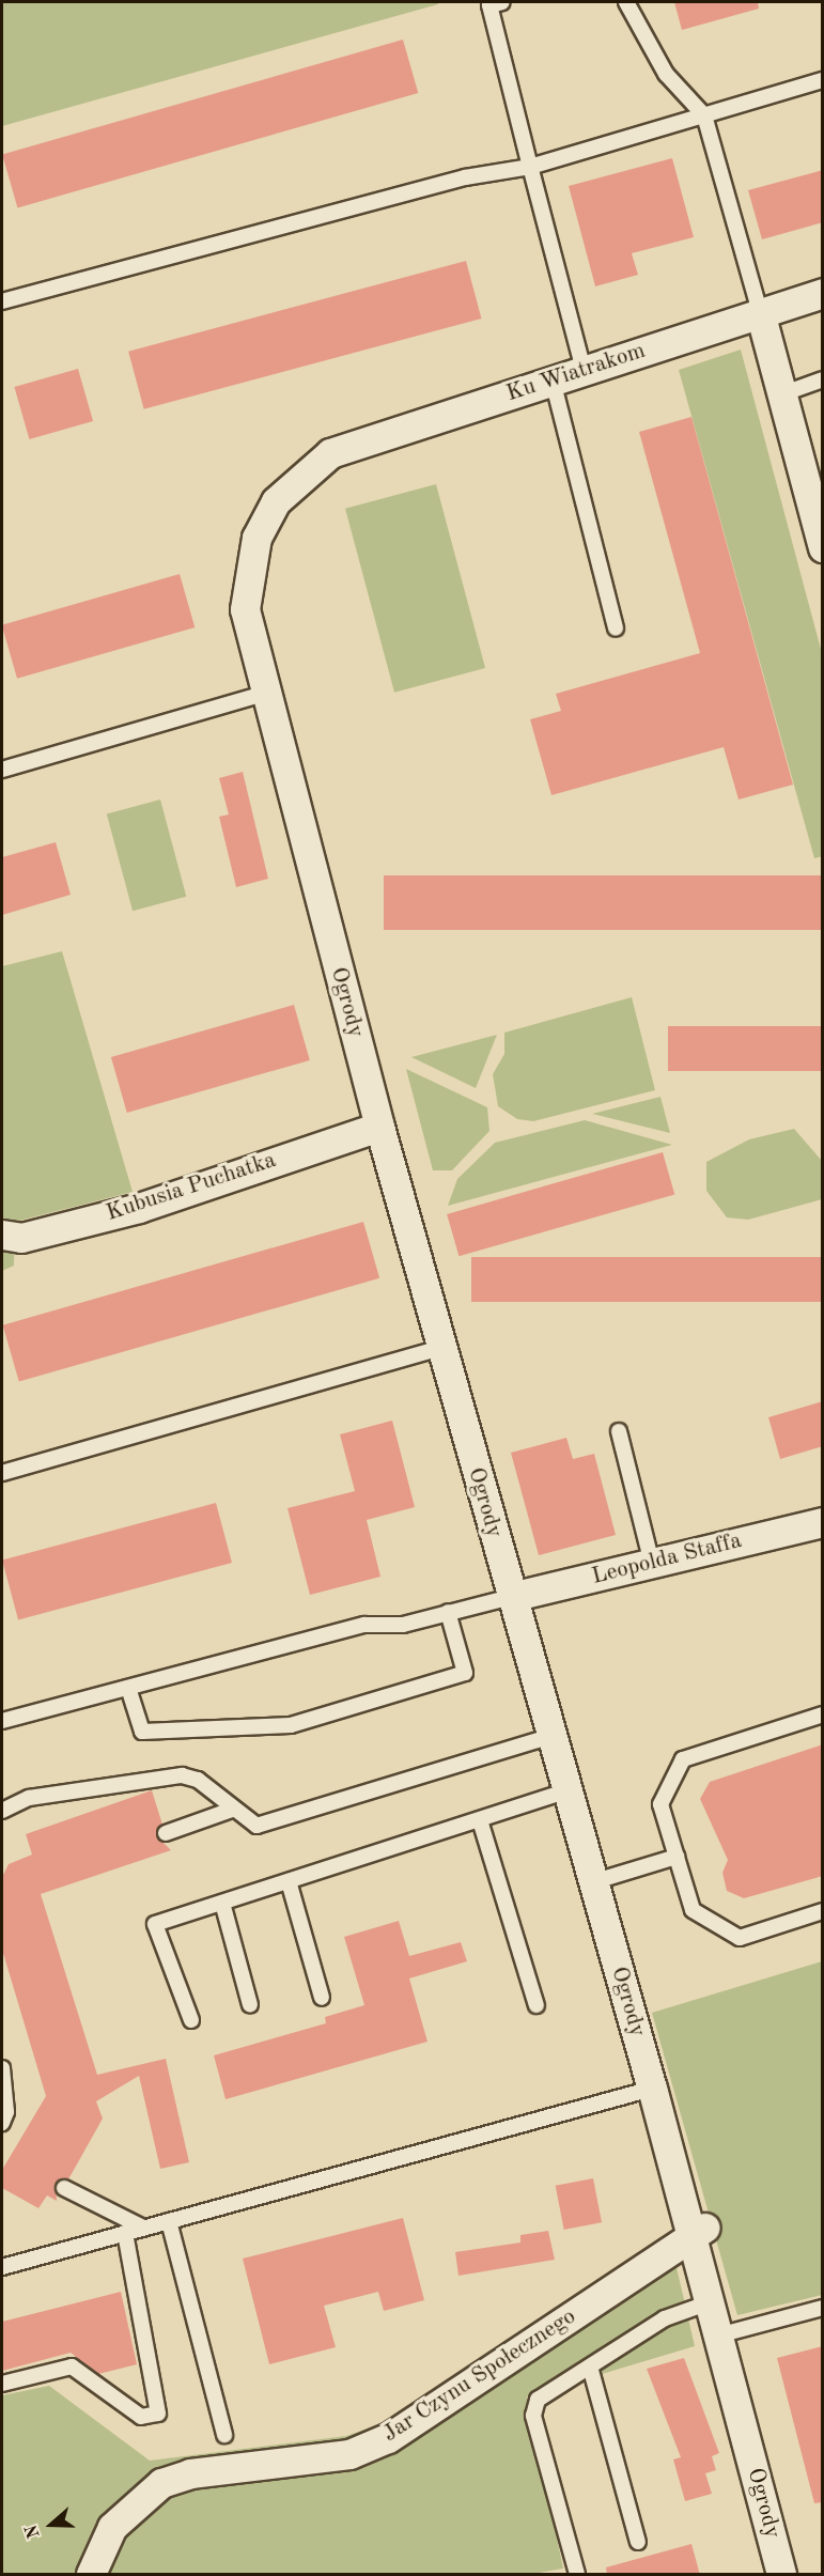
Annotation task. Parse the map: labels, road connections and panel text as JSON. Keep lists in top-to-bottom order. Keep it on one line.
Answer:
{"streets":{"street":["Ku Wiatrakom","Ogrody","Kubusia Puchatka","Leopolda Staffa","Jar Czynu Społecznego"]},"crossings":[["Ku Wiatrakom","Ogrody"],["Ogrody","Kubusia Puchatka"],["Ogrody","Leopolda Staffa"],["Ogrody","Jar Czynu Społecznego"]],"north":"left"}
